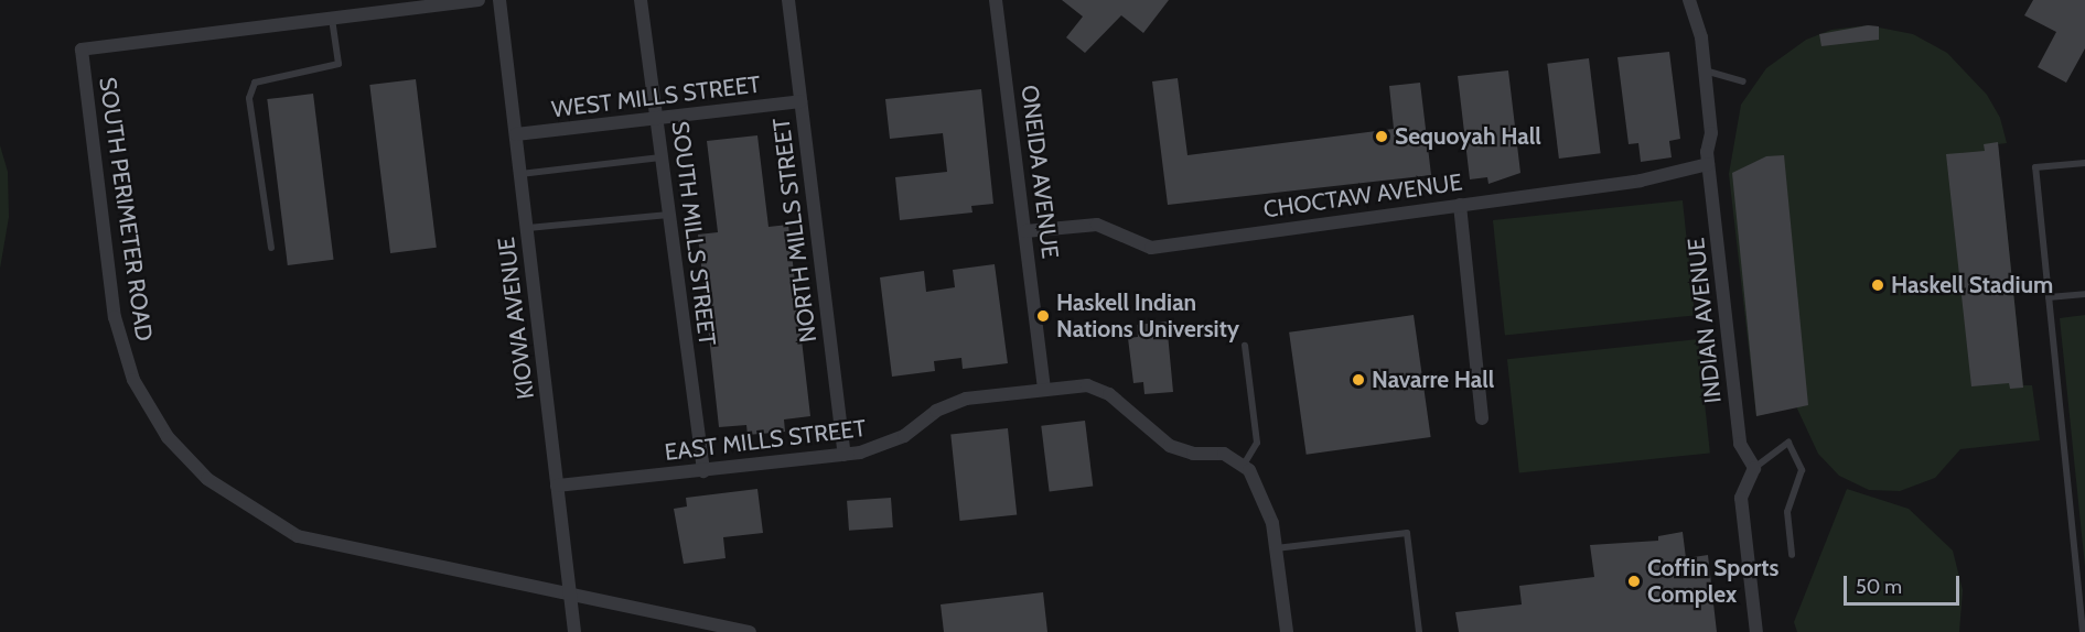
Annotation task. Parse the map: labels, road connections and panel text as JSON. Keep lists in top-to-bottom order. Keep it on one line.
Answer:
{"streets":{"street":["WEST MILLS STREET","ONEIDA AVENUE","CHOCTAW AVENUE","SOUTH PERIMETER ROAD","NORTH MILLS STREET","SOUTH MILLS STREET","KIOWA AVENUE","INDIAN AVENUE","EAST MILLS STREET"]},"crossings":[["WEST MILLS STREET","NORTH MILLS STREET"],["WEST MILLS STREET","SOUTH MILLS STREET"],["WEST MILLS STREET","KIOWA AVENUE"],["ONEIDA AVENUE","CHOCTAW AVENUE"],["ONEIDA AVENUE","EAST MILLS STREET"],["CHOCTAW AVENUE","INDIAN AVENUE"],["SOUTH PERIMETER ROAD","KIOWA AVENUE"],["NORTH MILLS STREET","EAST MILLS STREET"],["SOUTH MILLS STREET","EAST MILLS STREET"],["KIOWA AVENUE","EAST MILLS STREET"]],"places":["Sequoyah Hall","Haskell Stadium","Haskell Indian Nations University","Navarre Hall","Coffin Sports Complex"],"scale_bar":"50 m"}
